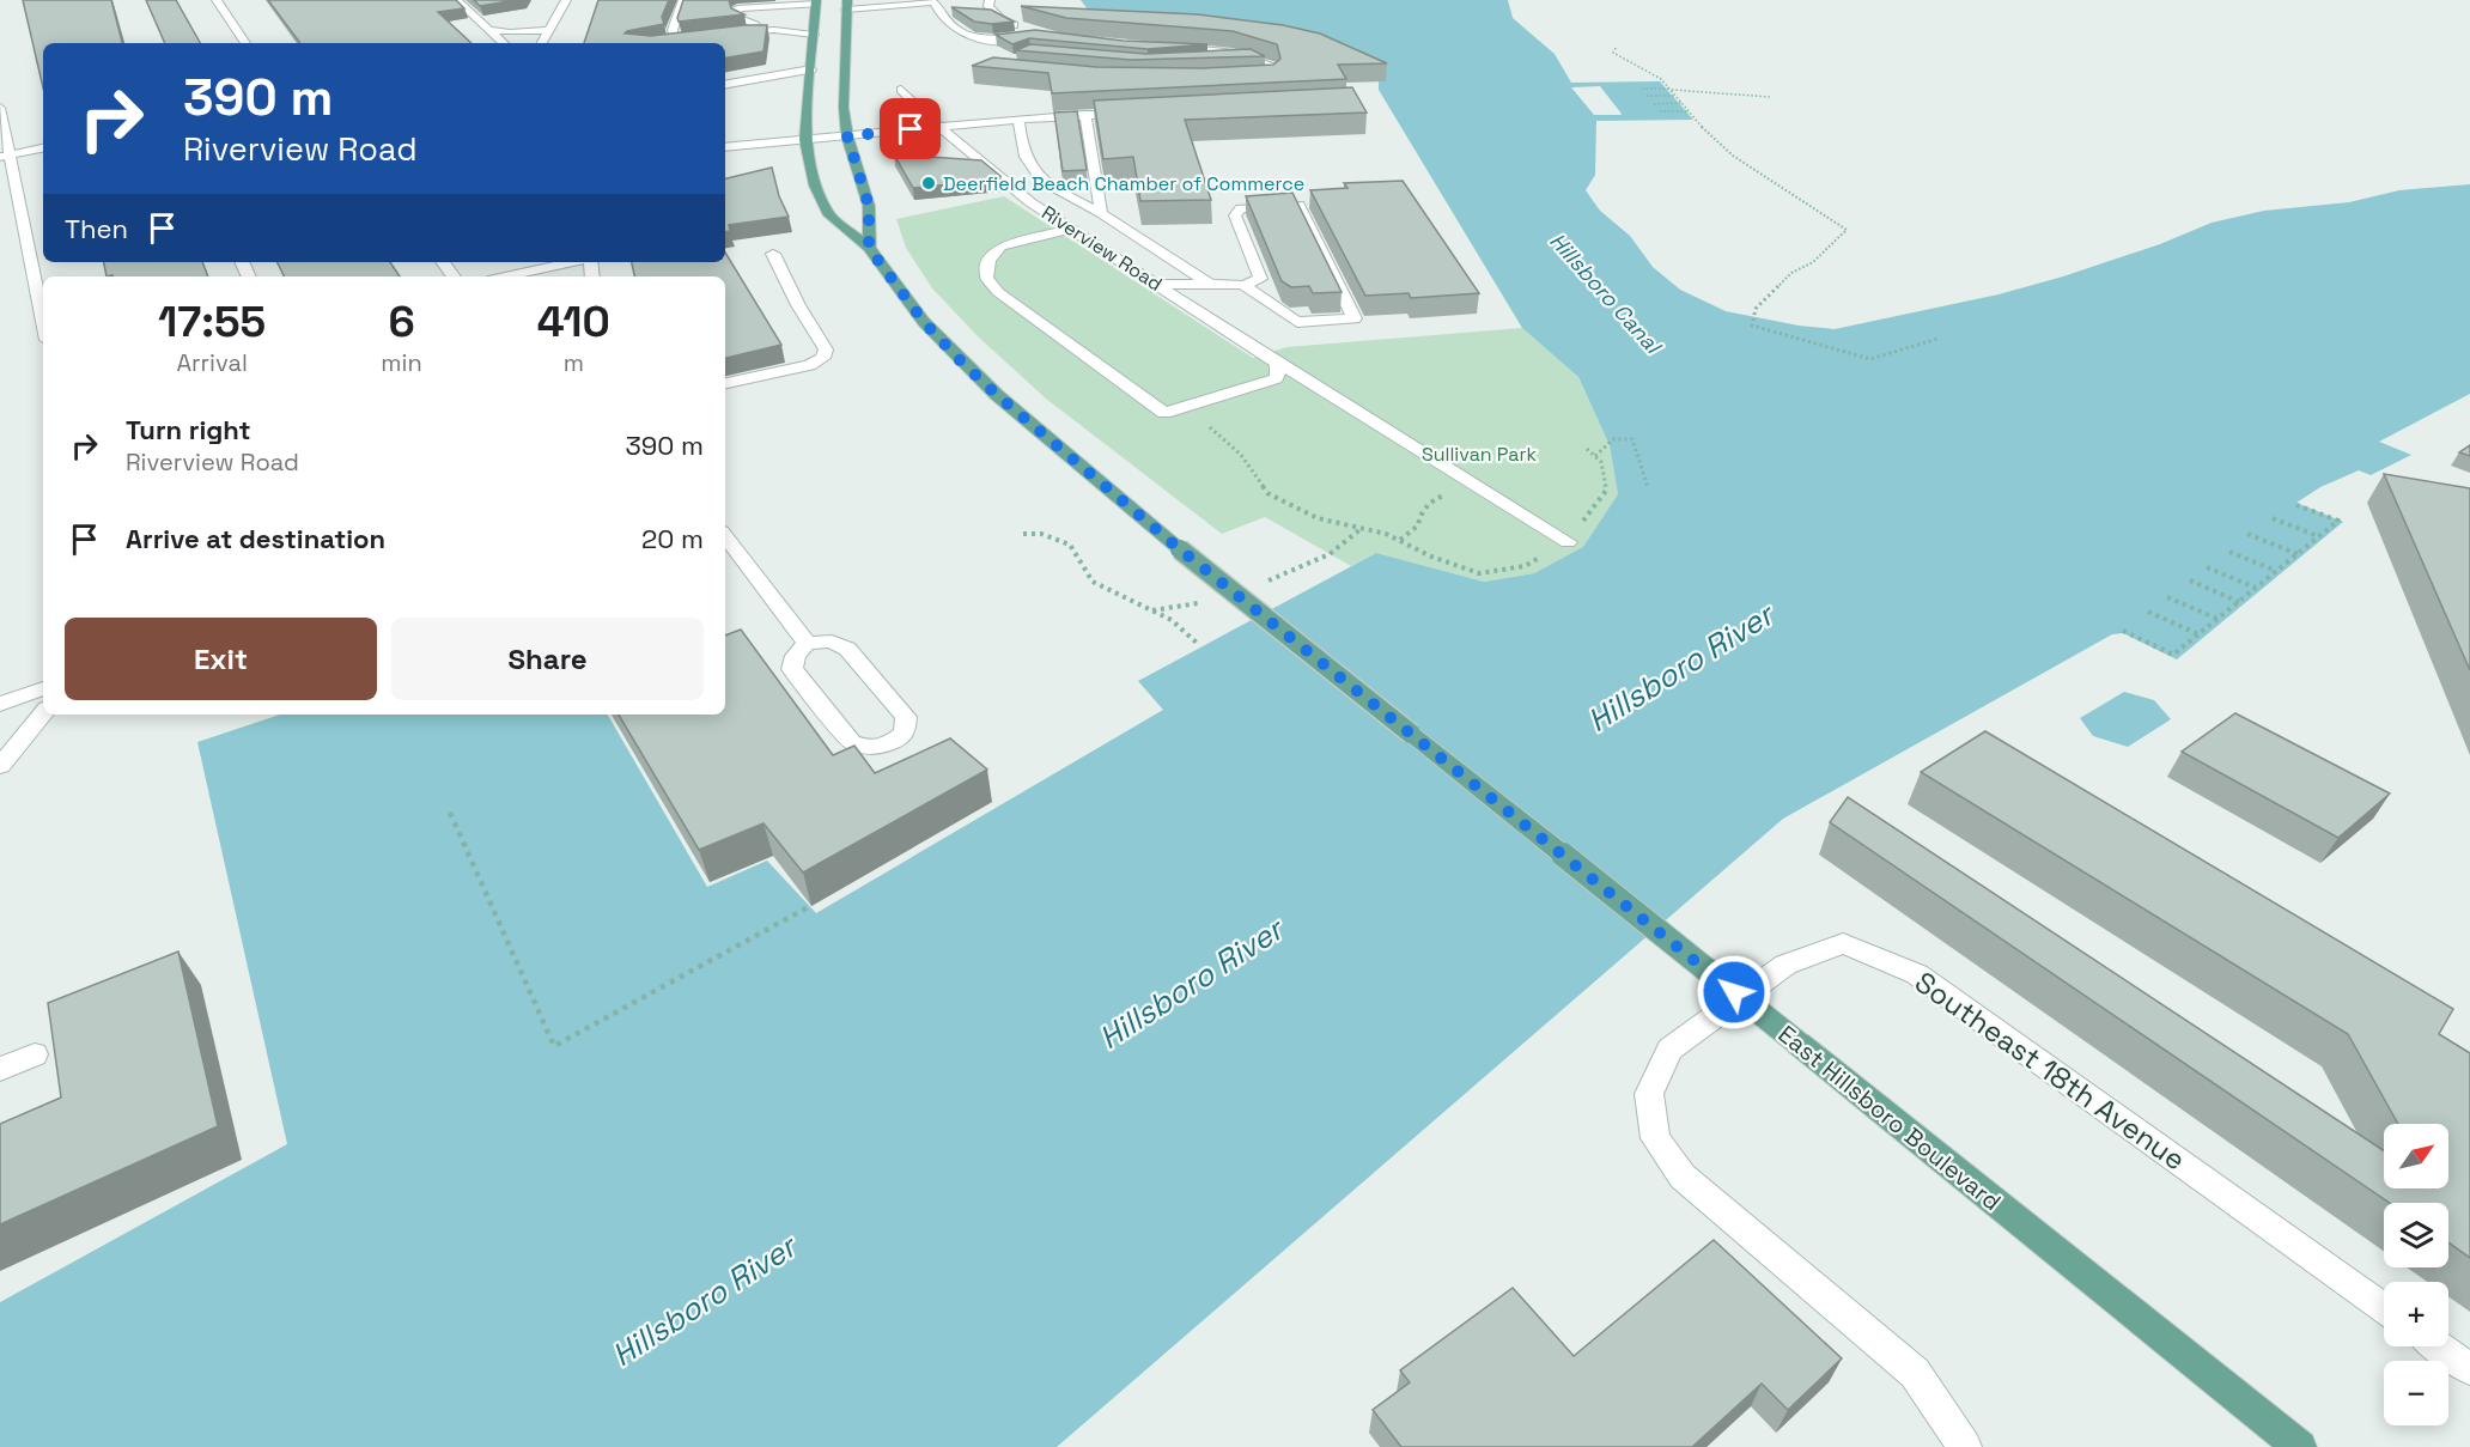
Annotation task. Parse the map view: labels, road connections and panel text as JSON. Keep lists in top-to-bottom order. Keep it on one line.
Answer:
{"streets":{"main road":["East Hillsboro Boulevard"],"street":["Riverview Road","Southeast 18th Avenue"]},"water":["Hillsboro Canal","Hillsboro River"],"parks":["Sullivan Park"],"places":["Deerfield Beach Chamber of Commerce"],"north":"top right","page":{"turn":["390 m","Riverview Road"],"then":"Then","eta":["17:55","Arrival","6","min","410","m"],"list":[{"name":"Turn right","note":"Riverview Road","value":"390 m"},{"name":"Arrive at destination","value":"20 m"}],"buttons":["Exit","Share"],"map_buttons":["+","−"]}}
